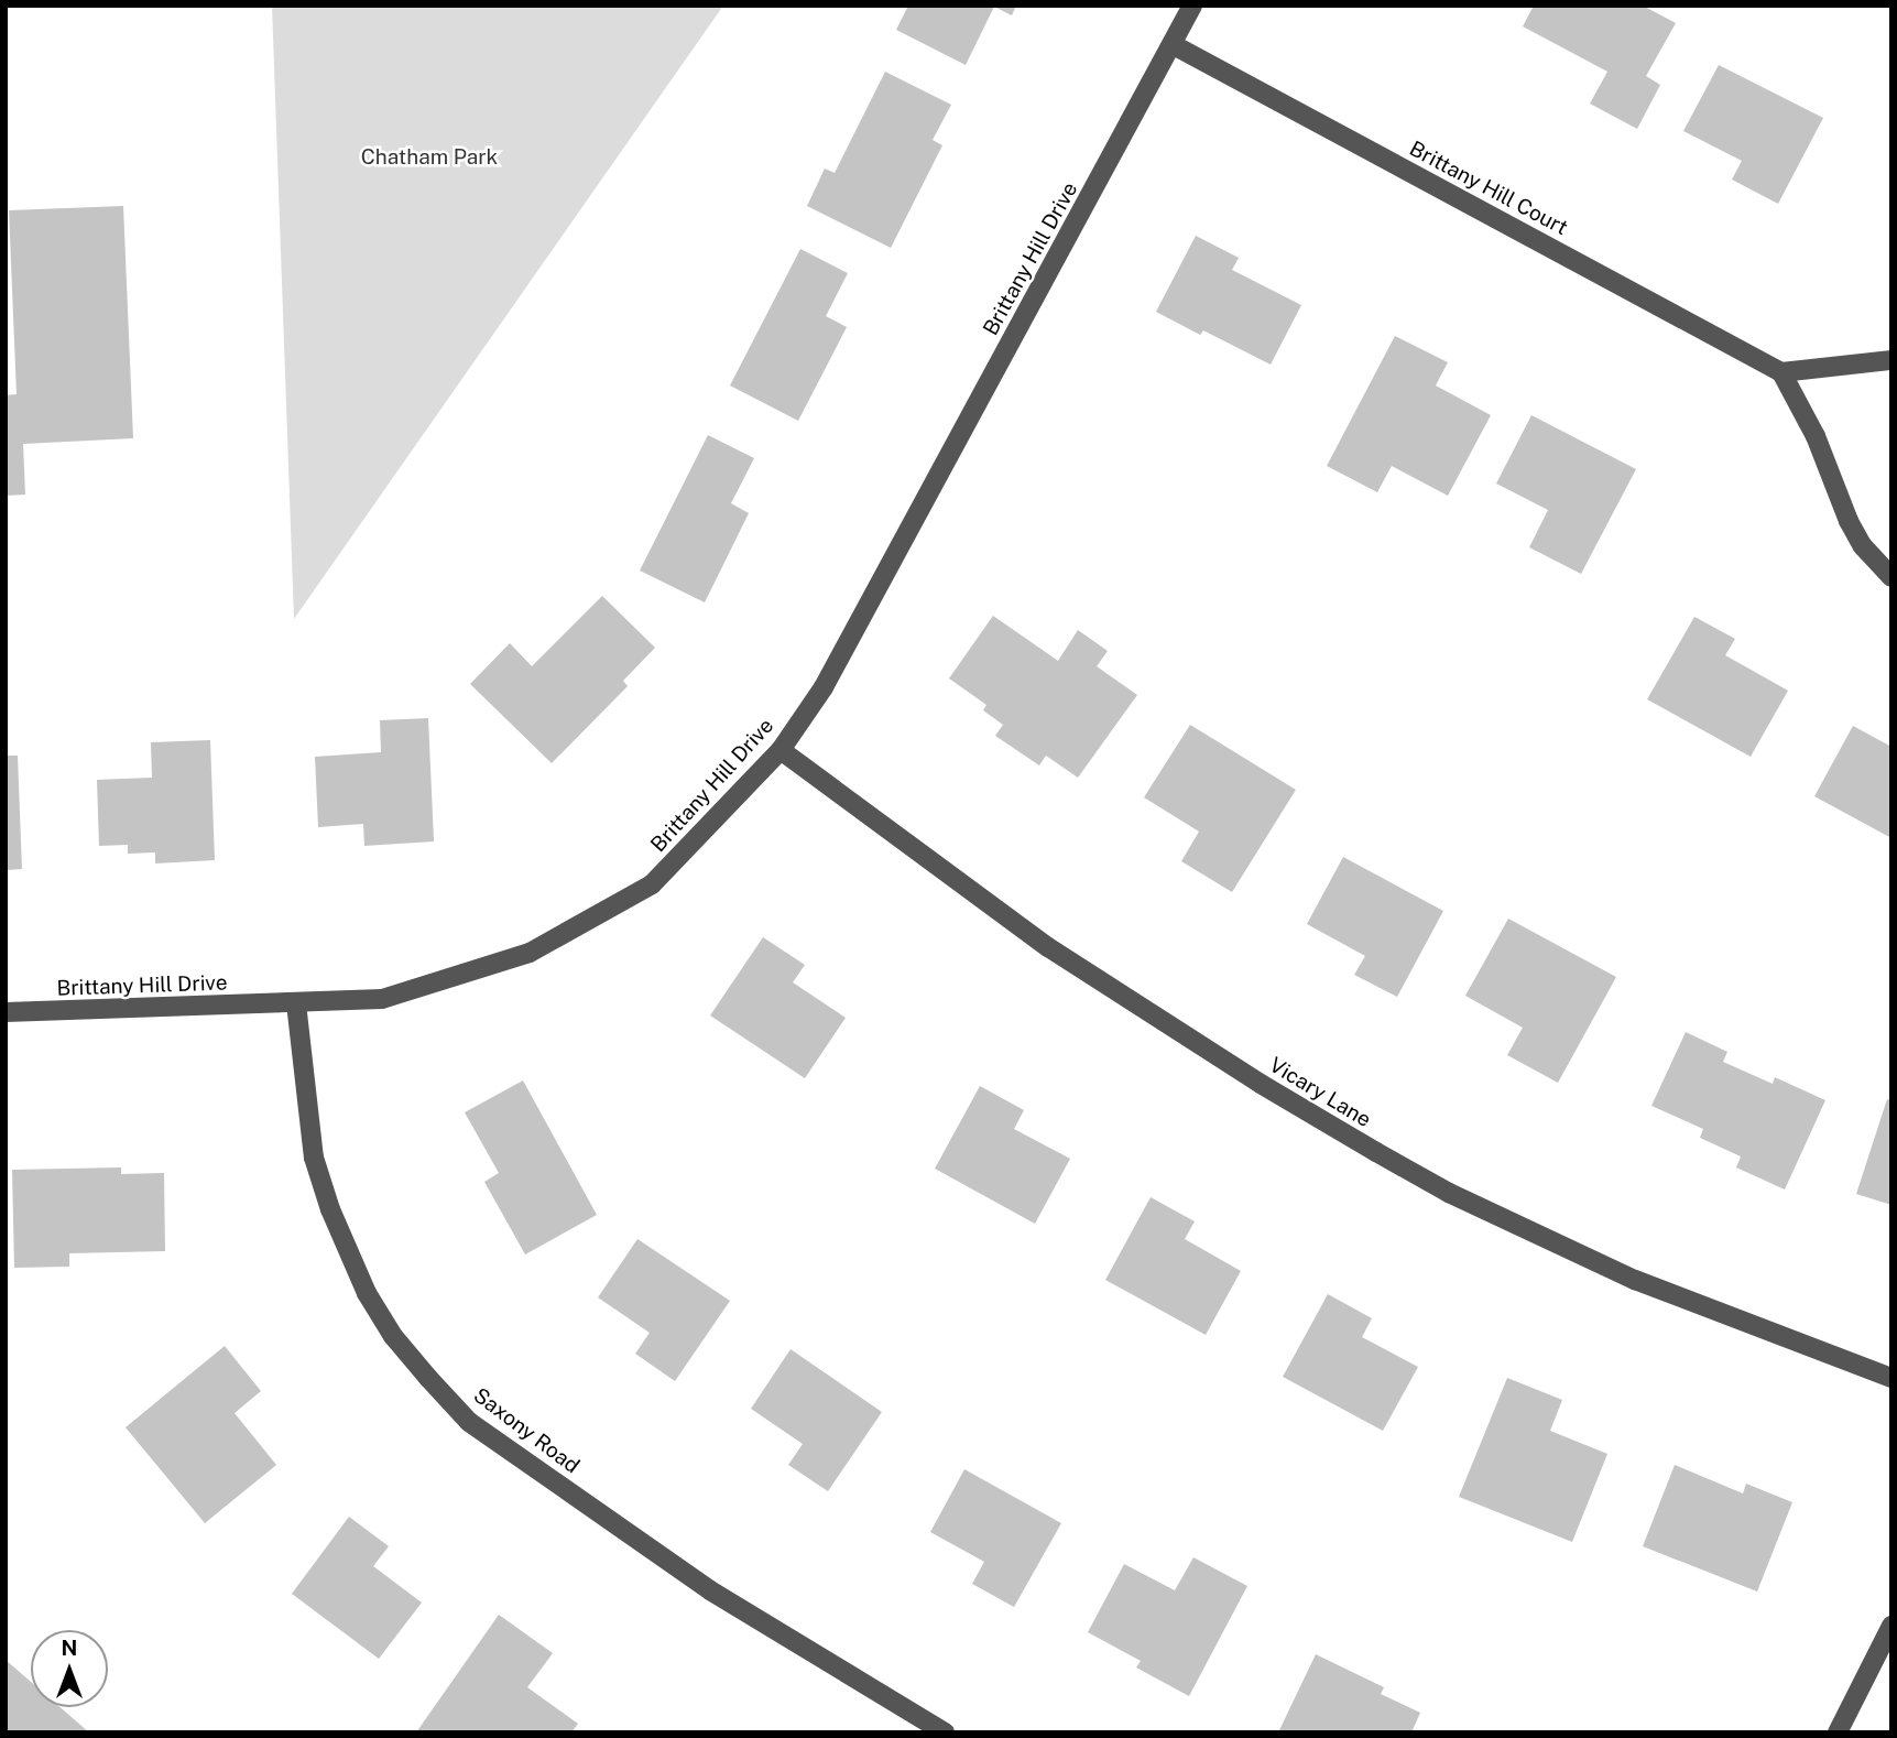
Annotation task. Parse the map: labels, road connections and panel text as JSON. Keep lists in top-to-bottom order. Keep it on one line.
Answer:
{"streets":{"street":["Brittany Hill Court","Brittany Hill Drive","Vicary Lane","Saxony Road"]},"crossings":[["Brittany Hill Court","Brittany Hill Drive"],["Brittany Hill Drive","Vicary Lane"],["Brittany Hill Drive","Saxony Road"]],"parks":["Chatham Park"],"north":"top"}
